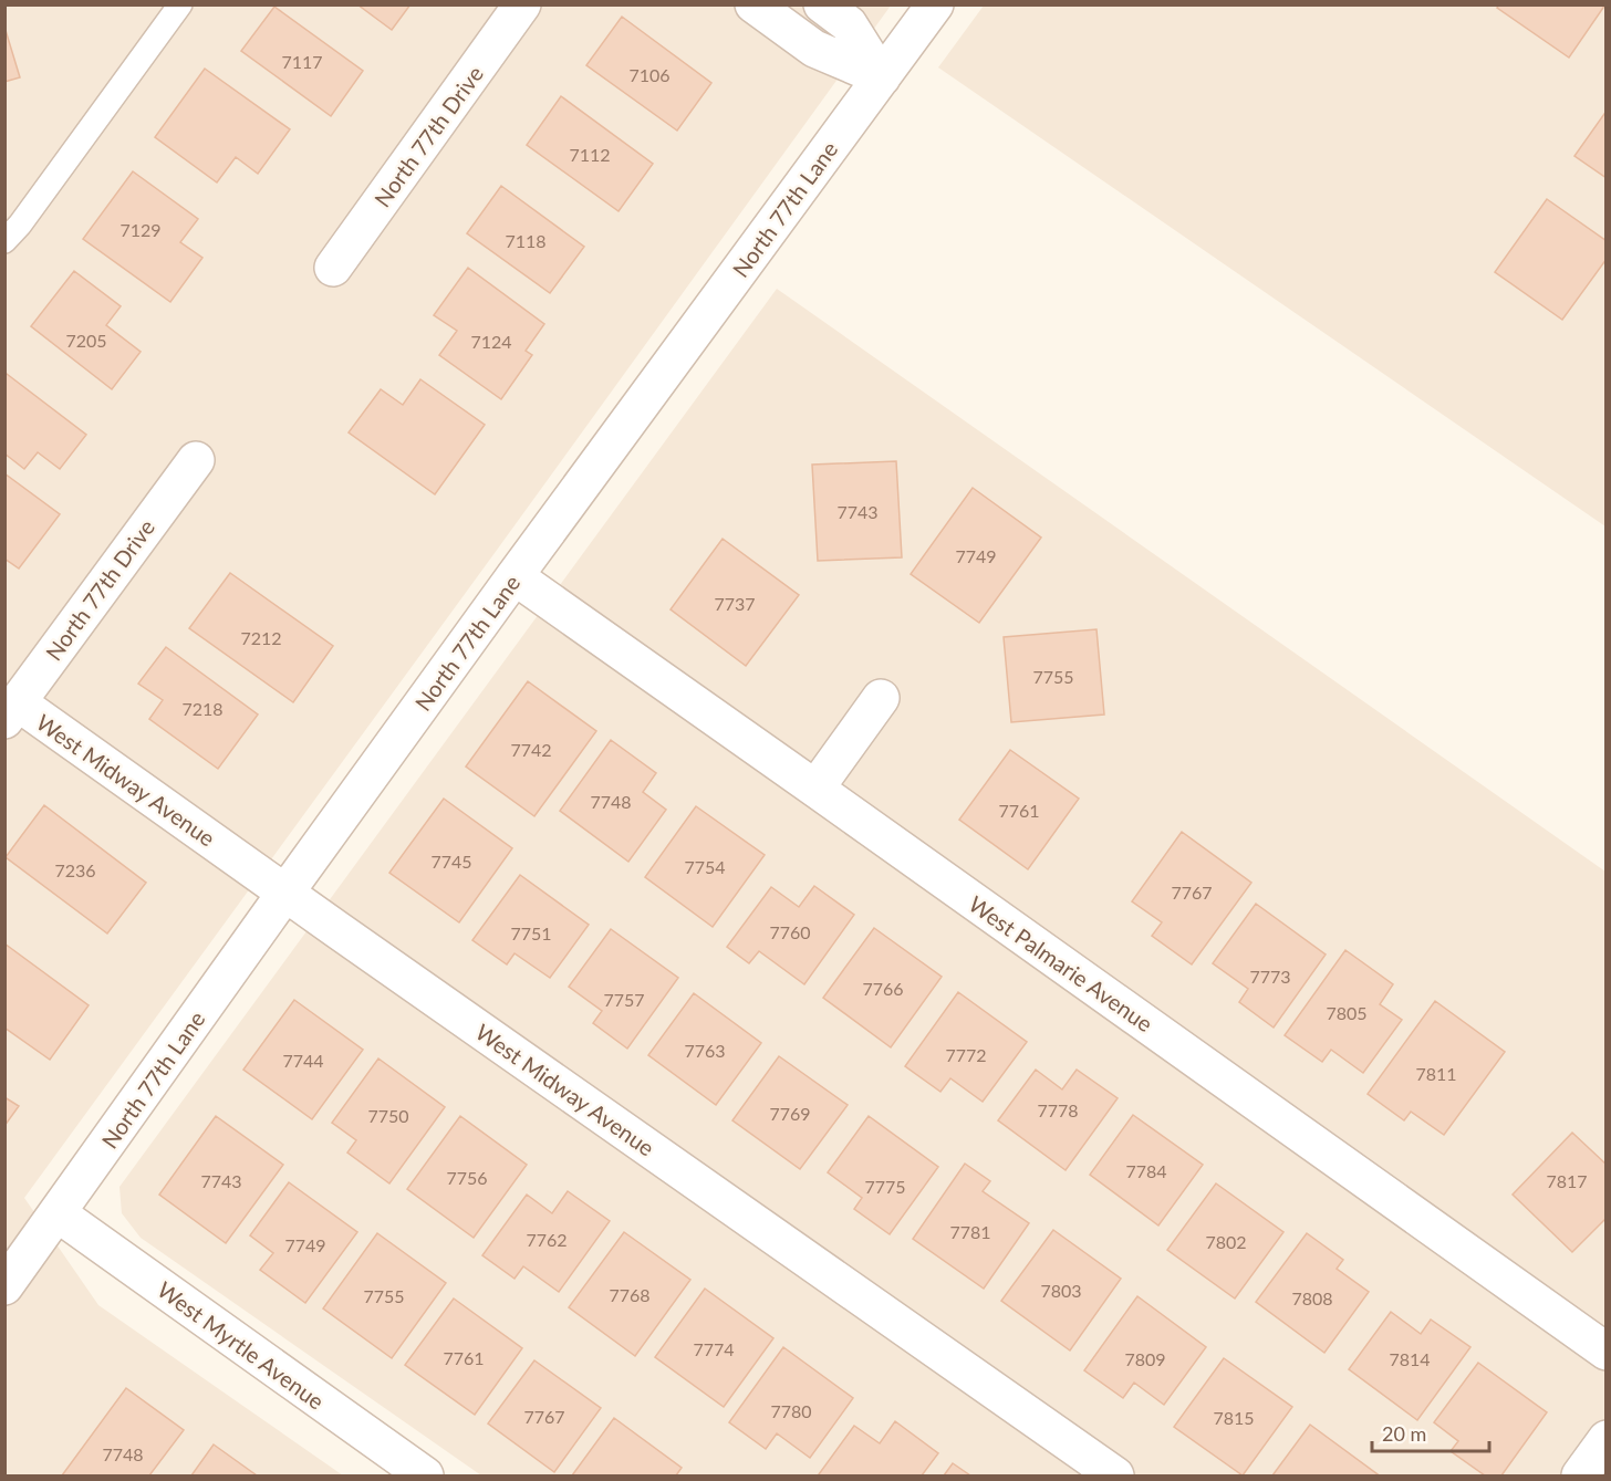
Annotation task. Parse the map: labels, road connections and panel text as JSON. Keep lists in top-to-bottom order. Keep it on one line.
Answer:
{"streets":{"street":["North 77th Drive","North 77th Lane","West Midway Avenue","West Palmarie Avenue","West Myrtle Avenue"]},"crossings":[["North 77th Drive","West Midway Avenue"],["North 77th Lane","West Midway Avenue"],["North 77th Lane","West Palmarie Avenue"],["North 77th Lane","West Myrtle Avenue"]],"house_numbers":["7117","7106","7112","7129","7118","7205","7124","7743","7749","7737","7212","7755","7218","7742","7748","7761","7745","7754","7236","7767","7760","7751","7773","7766","7757","7805","7763","7772","7744","7811","7778","7769","7750","7784","7756","7743","7817","7775","7781","7762","7802","7749","7803","7768","7755","7808","7774","7761","7809","7814","7780","7767","7815","7748"],"scale_bar":"20 m"}
